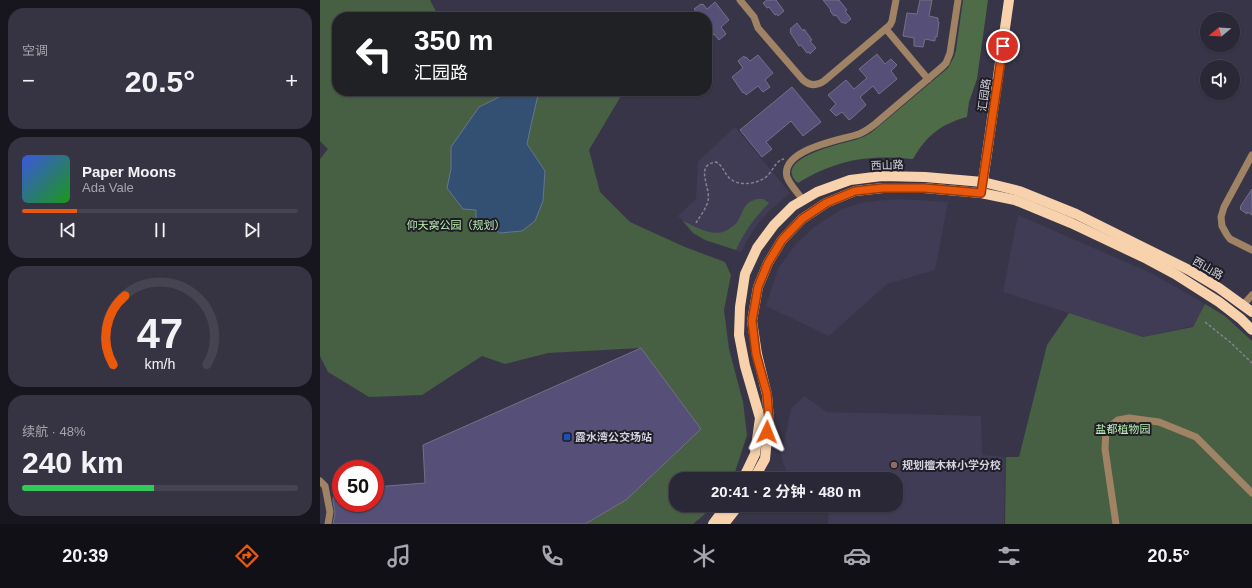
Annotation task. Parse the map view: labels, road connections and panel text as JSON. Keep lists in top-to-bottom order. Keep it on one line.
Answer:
{"streets":{"main road":["汇园路","西山路"]},"crossings":[["汇园路","西山路"]],"parks":["仰天窝公园（规划）","盐都植物园"],"places":{"transit":["露水湾公交场站"],"other":["规划檀木林小学分校"]},"north":"left","page":{"tile":["空调",["续航 · 48%","240 km"]],"turn":["350 m","汇园路"],"heat":["−","20.5°","+"],"song":["Paper Moons","Ada Vale"],"limit":"50","trip":"20:41 · 2 分钟 · 480 m","tabs":["20:39","20.5°"],"gauge":["47","km/h"]}}
